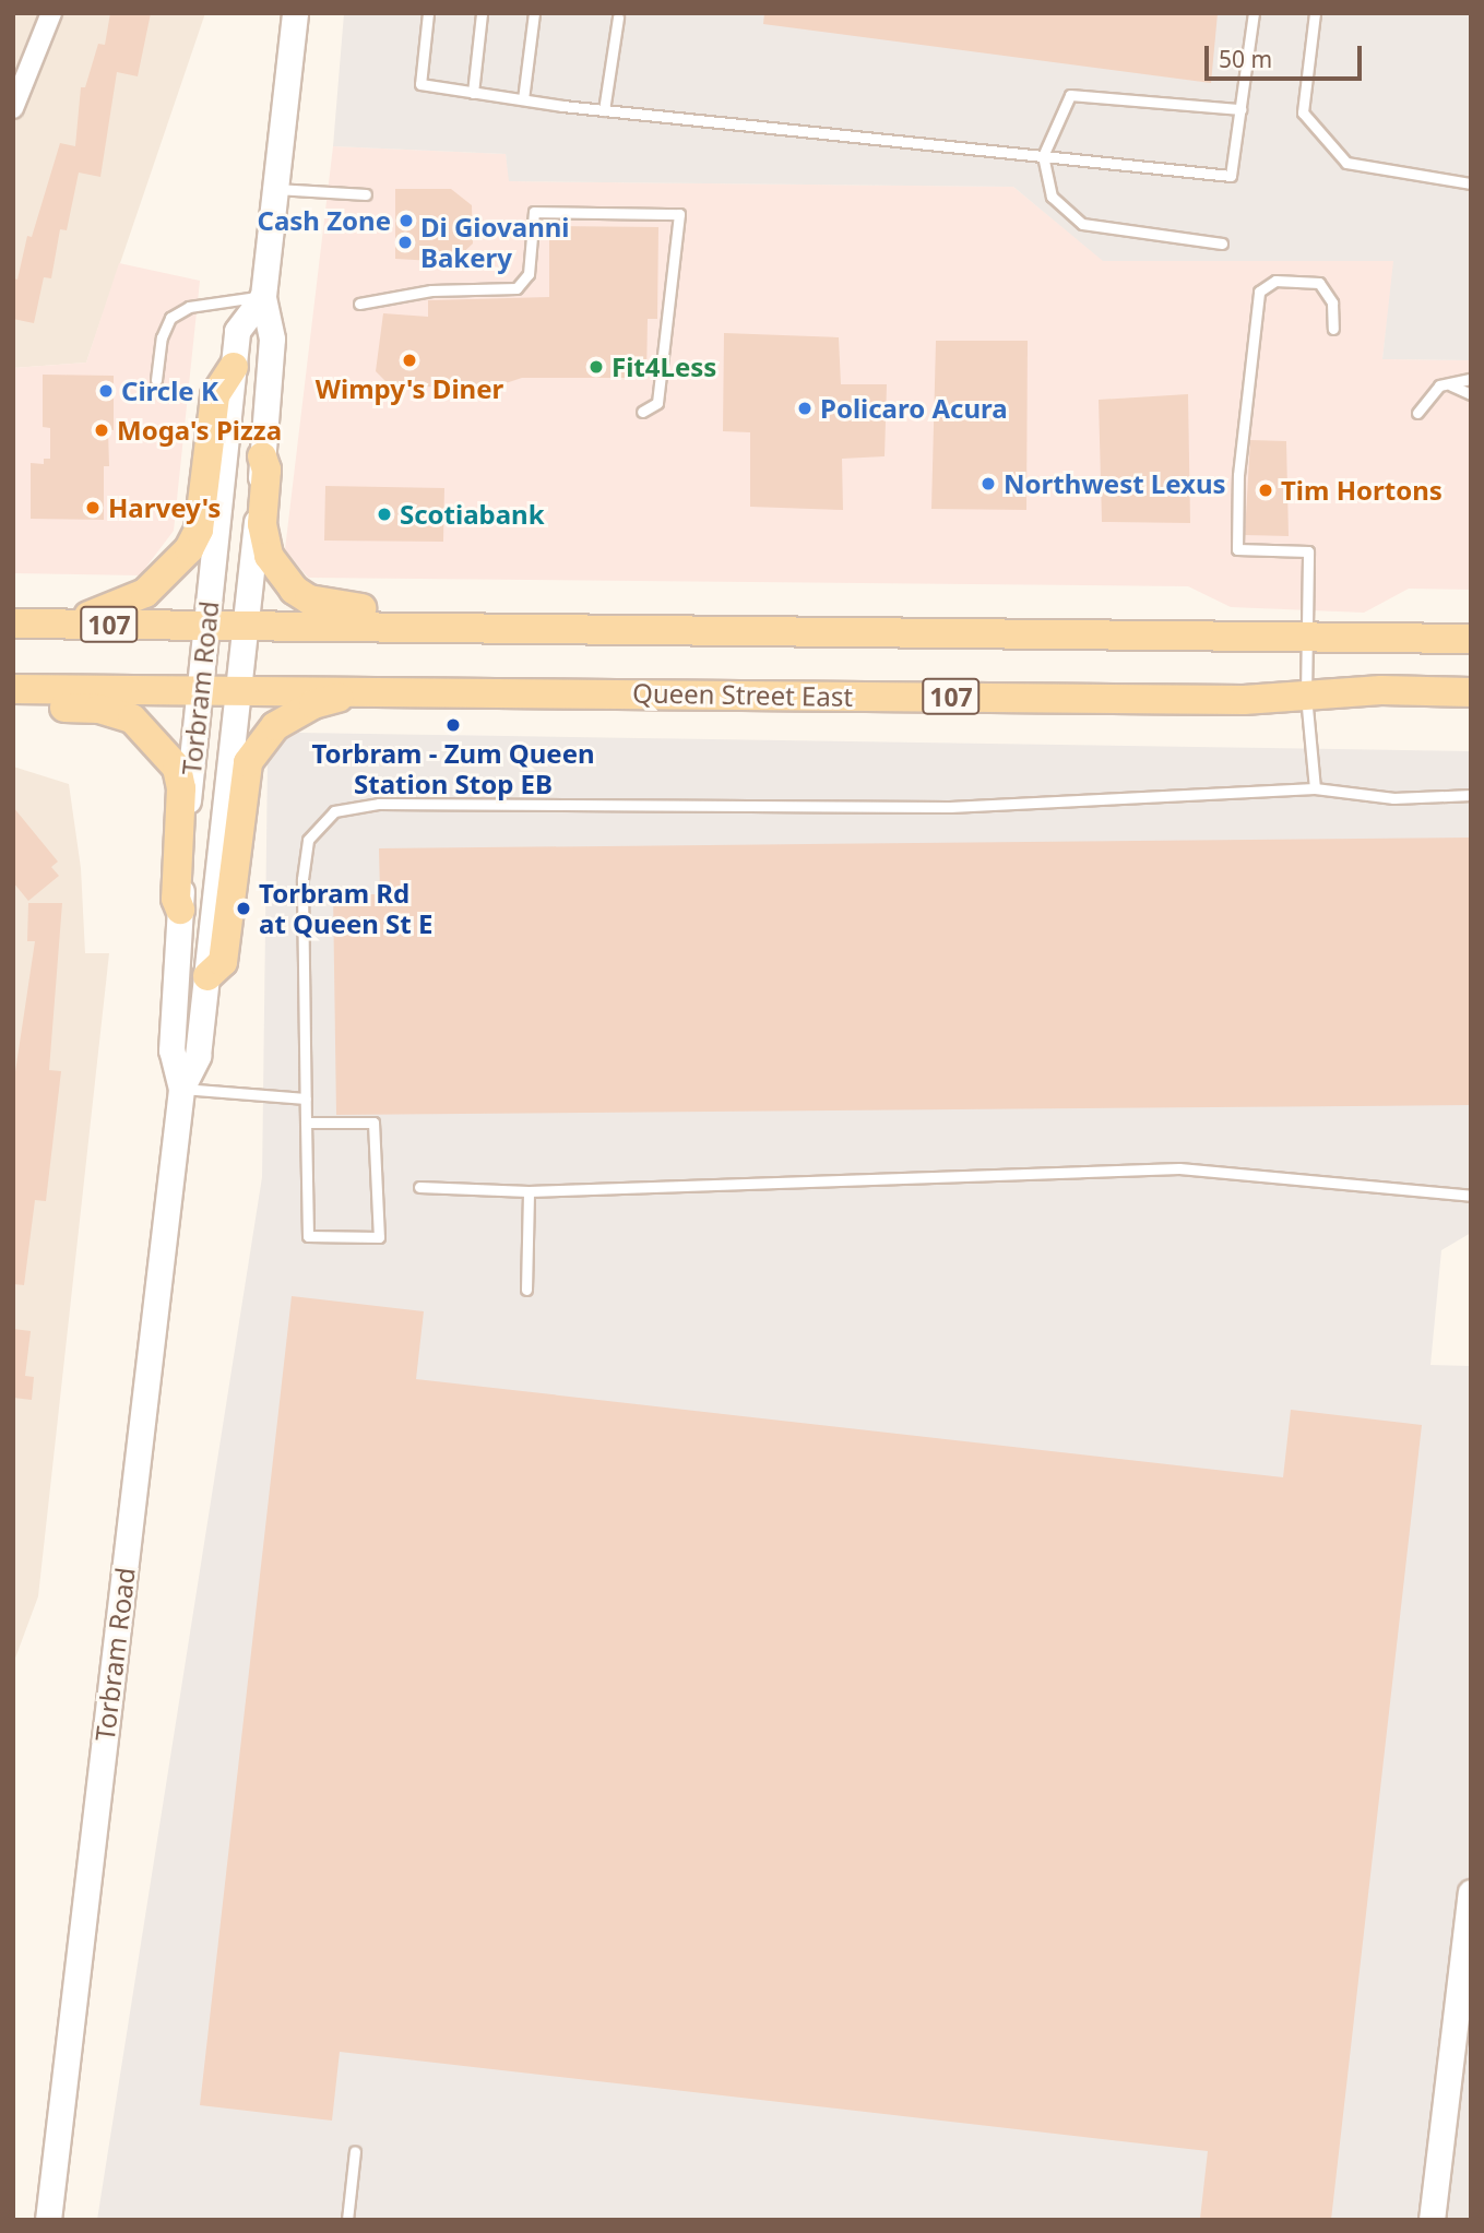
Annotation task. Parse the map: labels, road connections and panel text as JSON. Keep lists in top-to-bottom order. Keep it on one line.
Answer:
{"streets":{"main road":["107","Torbram Road","Queen Street East"]},"crossings":[["107","Torbram Road"],["Torbram Road","Queen Street East"]],"places":["Cash Zone","Di Giovanni Bakery","Wimpy's Diner","Fit4Less","Circle K","Policaro Acura","Moga's Pizza","Northwest Lexus","Tim Hortons","Harvey's","Scotiabank","Torbram - Zum Queen Station Stop EB","Torbram Rd at Queen St E"],"scale_bar":"50 m"}
